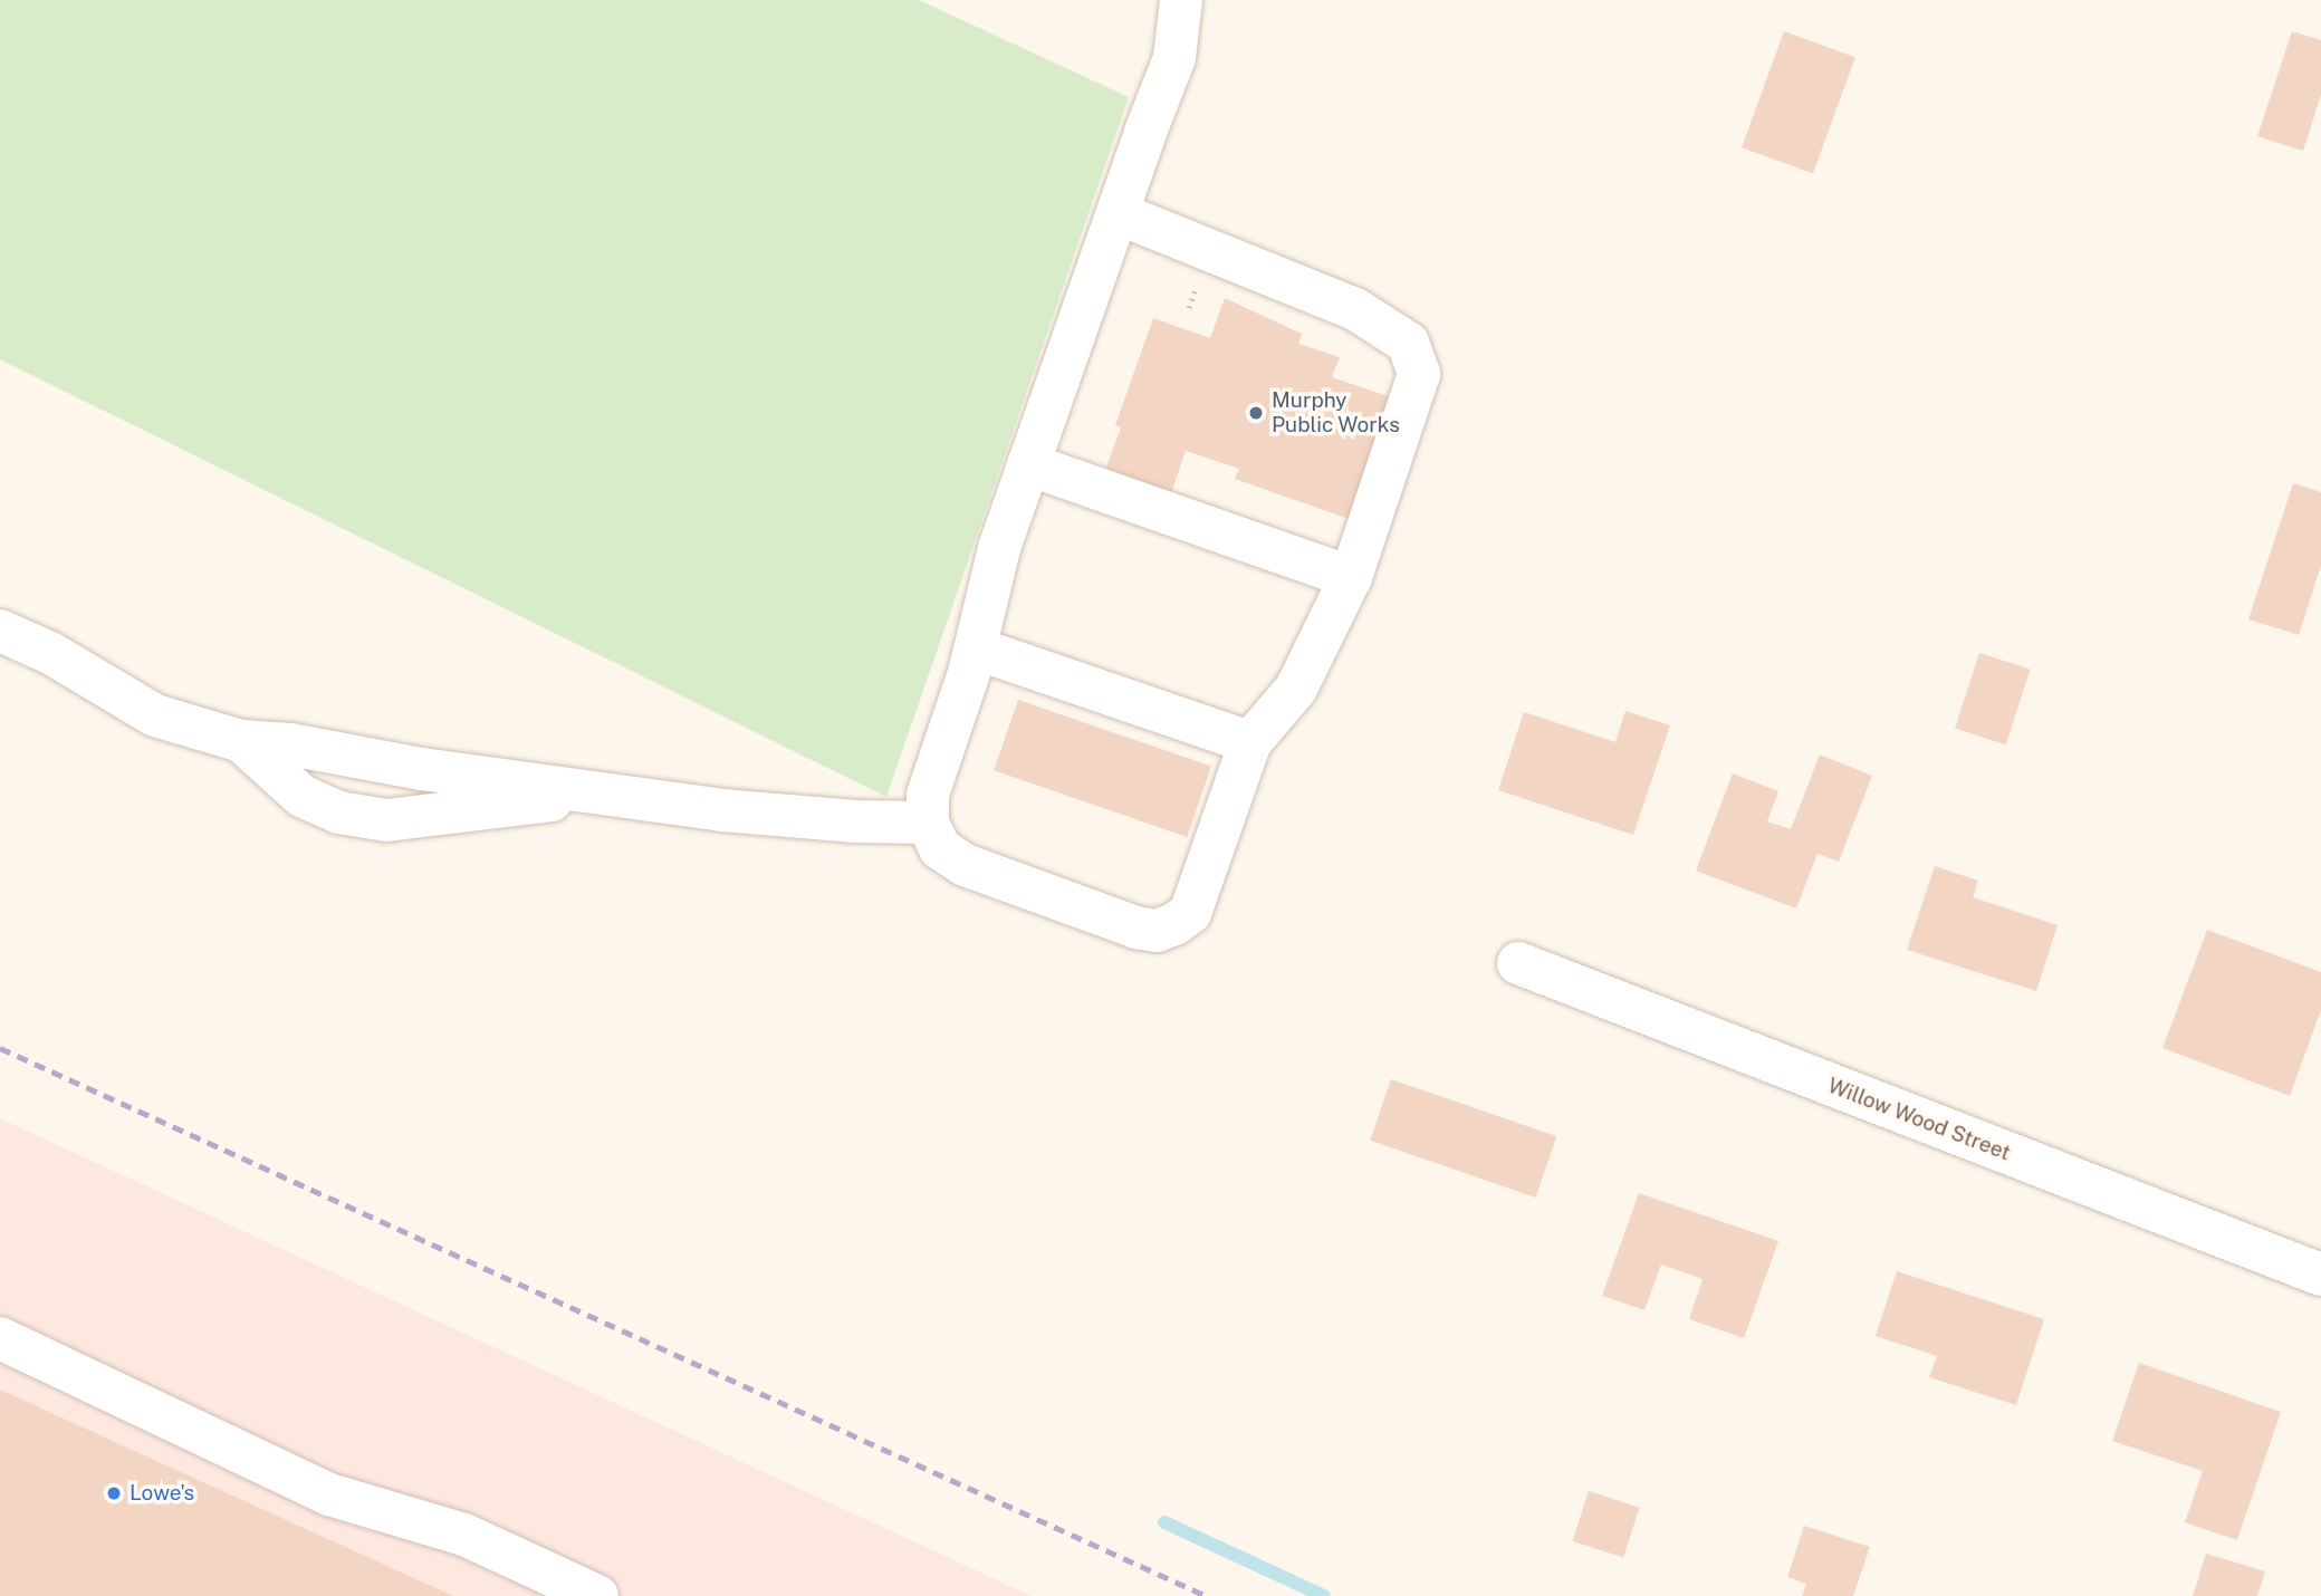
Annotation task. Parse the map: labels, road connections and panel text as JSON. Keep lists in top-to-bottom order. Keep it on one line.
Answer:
{"streets":{"street":["Willow Wood Street"]},"places":["Murphy Public Works","Lowe's"]}
